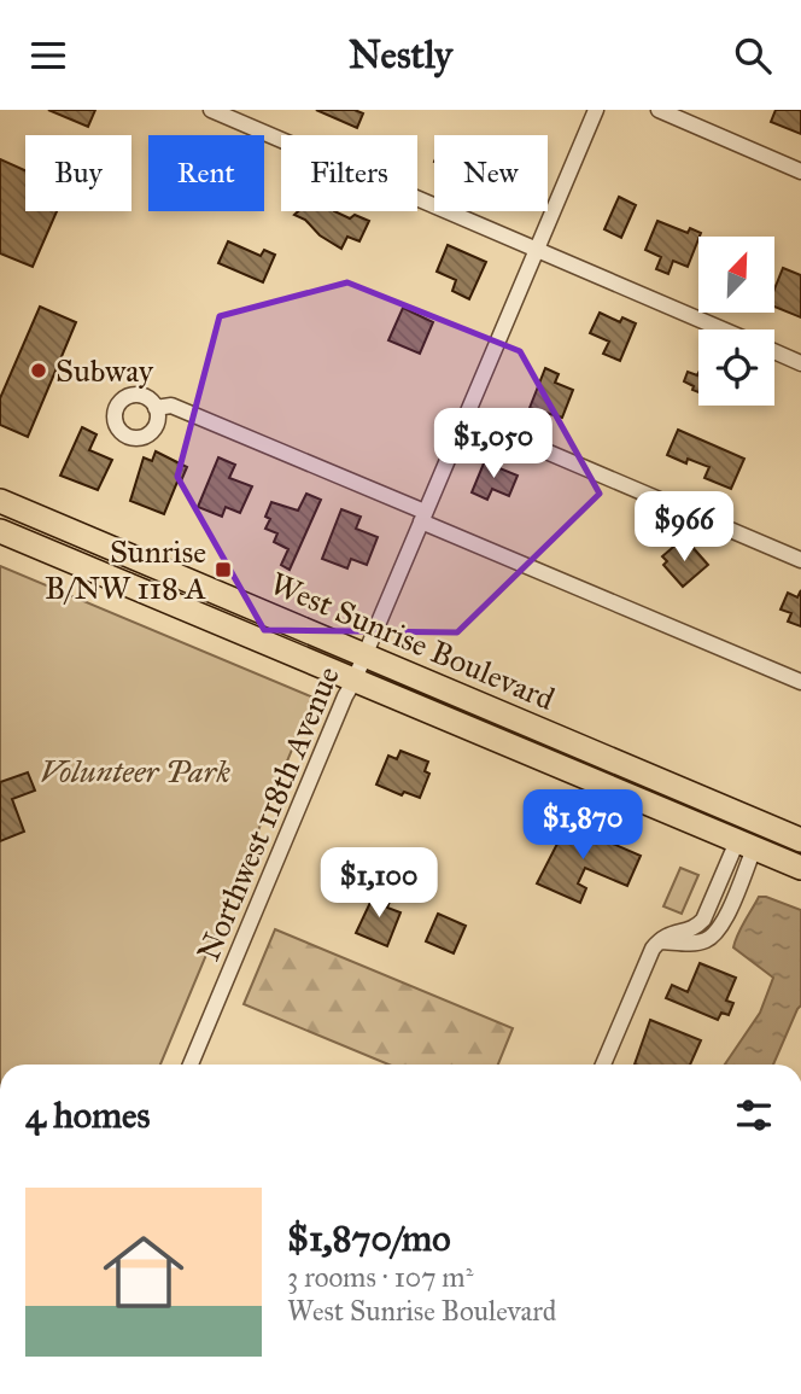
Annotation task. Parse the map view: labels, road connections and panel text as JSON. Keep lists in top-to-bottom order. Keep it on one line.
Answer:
{"streets":{"highway":["West Sunrise Boulevard"],"street":["Northwest 118th Avenue"]},"crossings":[["West Sunrise Boulevard","Northwest 118th Avenue"]],"parks":["Volunteer Park"],"places":{"other":["Subway"],"transit":["Sunrise B/NW 118 A"]},"north":"top right","page":{"header":"Nestly","chip":["Buy","Rent","Filters","New"],"price":["$1,050","$966","$1,870","$1,100"],"heading":"4 homes","list":[{"name":"$1,870/mo","note":"3 rooms · 107 m² · West Sunrise Boulevard"}]}}
